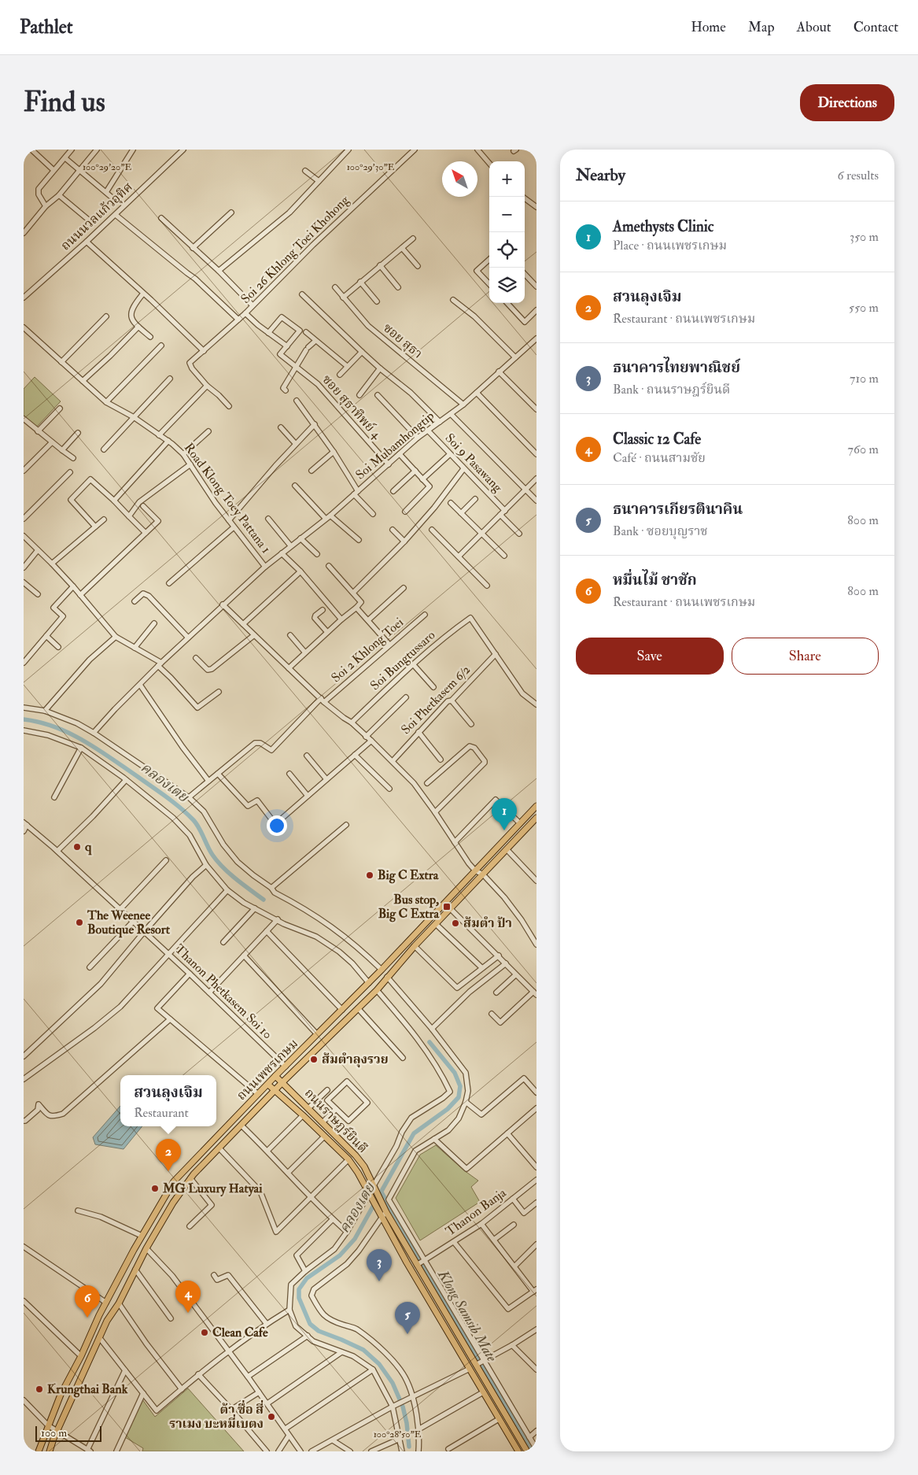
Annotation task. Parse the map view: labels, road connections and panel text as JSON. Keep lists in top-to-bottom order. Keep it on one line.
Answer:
{"streets":{"main road":["ถนนเพชรเกษม","ถนนราษฎร์ยินดี"],"street":["ถนนนวลแก้วอุทิศ","Soi 26 Khlong Toei Khohong","ซอย สุธา","ซอย สุธาทิพย์ 4","Soi Mubamhongtip","Soi 9 Pasawang","Road Klong Toey Pattana 1","Soi 2 Khlong Toei","Soi Bungtussaro","Soi Phetkasem 6/2","Thanon Phetkasem Soi 10","Thanon Banja"]},"crossings":[["ซอย สุธา","Soi Mubamhongtip"],["ซอย สุธาทิพย์ 4","Soi Mubamhongtip"],["Soi Mubamhongtip","Soi 9 Pasawang"],["Soi Mubamhongtip","Road Klong Toey Pattana 1"],["Soi Bungtussaro","Soi Phetkasem 6/2"],["Thanon Phetkasem Soi 10","ถนนเพชรเกษม"],["ถนนเพชรเกษม","ถนนราษฎร์ยินดี"],["ถนนราษฎร์ยินดี","Thanon Banja"]],"water":["คลองเตย","Klong Samsib Mate"],"places":{"other":["q","Big C Extra","The Weenee Boutique Resort","ส้มตำ ป้า","ส้มตำลุงรวย","MG Luxury Hatyai","Clean Cafe","Krungthai Bank","ต้า ซื่อ สี่ ราเมง บะหมี่เบตง"],"transit":["Bus stop, Big C Extra"]},"scale_bar":"100 m","north":"top left","page":{"header":"Pathlet","nav":["Home","Map","About","Contact"],"buttons":["Directions",["Save","Share"]],"title":"Find us","heading":["Nearby","6 results"],"map_buttons":["+","−"],"list":[{"mark":"1","name":"Amethysts Clinic","note":"Place · ถนนเพชรเกษม","value":"350 m"},{"mark":"2","name":"สวนลุงเจิม","note":"Restaurant · ถนนเพชรเกษม","value":"550 m"},{"mark":"3","name":"ธนาคารไทยพาณิชย์","note":"Bank · ถนนราษฎร์ยินดี","value":"710 m"},{"mark":"4","name":"Classic 12 Cafe","note":"Café · ถนนสามชัย","value":"760 m"},{"mark":"5","name":"ธนาคารเกียรตินาคิน","note":"Bank · ซอยบุญราช","value":"800 m"},{"mark":"6","name":"หมื่นไม้ ชาชัก","note":"Restaurant · ถนนเพชรเกษม","value":"800 m"}],"pins":["1","2","3","4","6","5"],"popup":["สวนลุงเจิม","Restaurant"],"scale":"100 m"},"coordinates":["100°29'30\"E","100°29'20\"E","100°28'50\"E"]}
